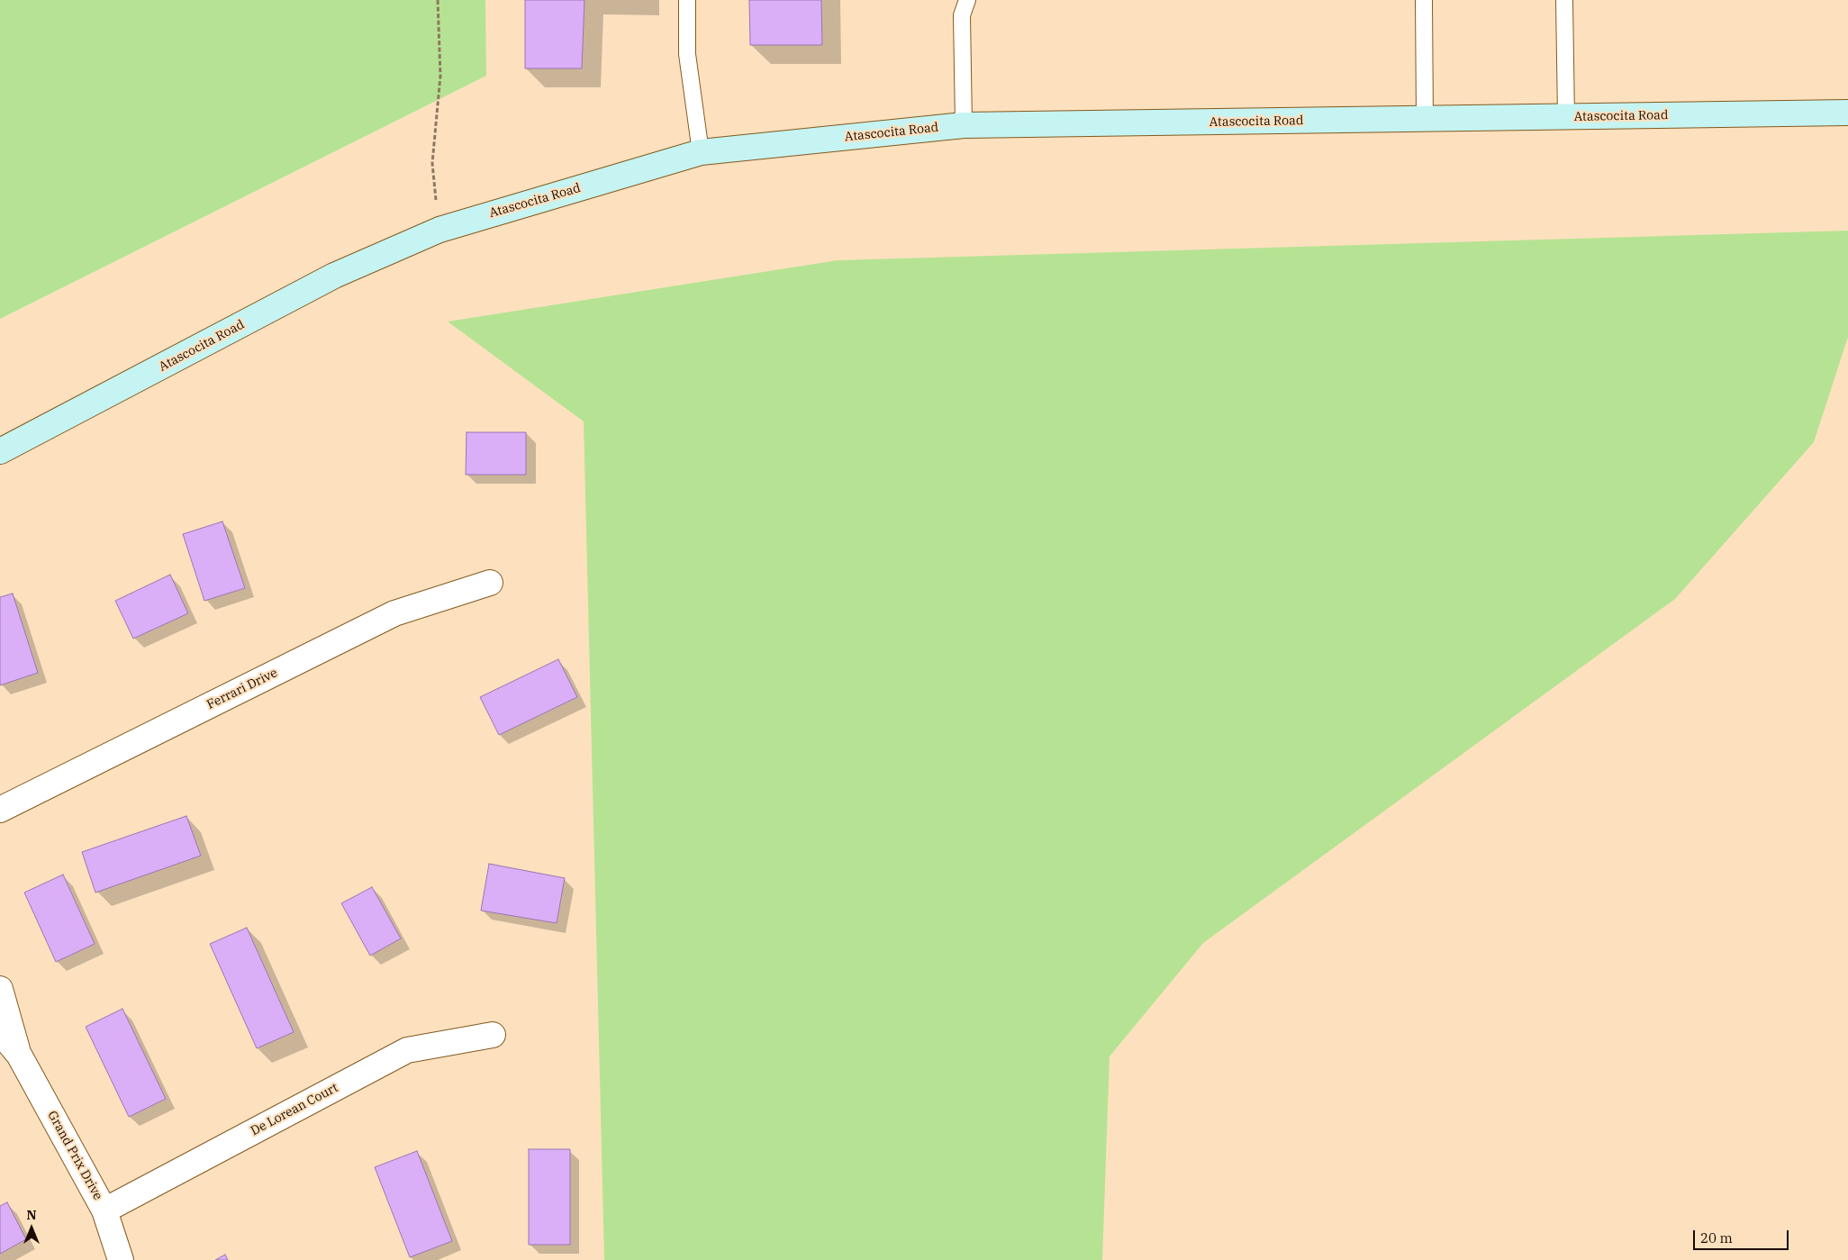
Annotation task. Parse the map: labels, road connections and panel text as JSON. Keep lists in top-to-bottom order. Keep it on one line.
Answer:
{"streets":{"main road":["Atascocita Road"],"street":["Ferrari Drive","De Lorean Court","Grand Prix Drive"]},"crossings":[["De Lorean Court","Grand Prix Drive"]],"scale_bar":"20 m","north":"top"}
